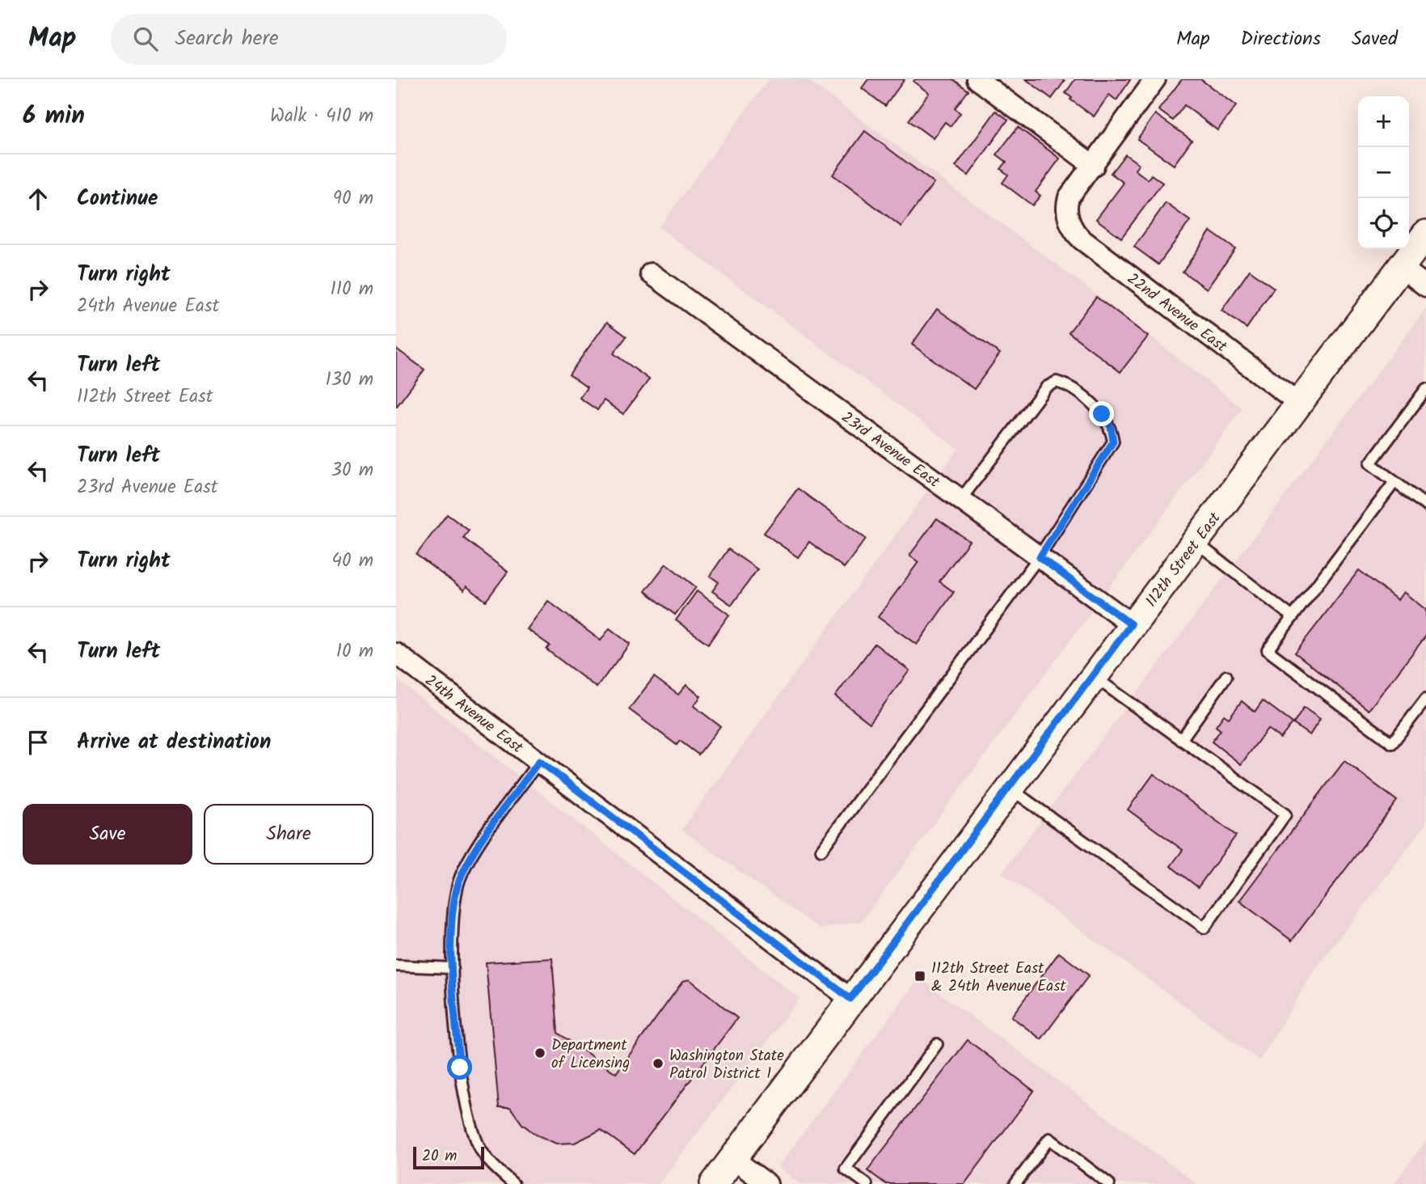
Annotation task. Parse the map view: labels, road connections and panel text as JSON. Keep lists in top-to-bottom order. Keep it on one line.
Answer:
{"streets":{"main road":["112th Street East"],"street":["22nd Avenue East","23rd Avenue East","24th Avenue East"]},"crossings":[["22nd Avenue East","112th Street East"],["23rd Avenue East","112th Street East"],["112th Street East","24th Avenue East"]],"places":{"transit":["112th Street East & 24th Avenue East"],"other":["Department of Licensing","Washington State Patrol District 1"]},"scale_bar":"20 m","page":{"header":"Map","search":"Search here","nav":["Map","Directions","Saved"],"heading":["6 min","Walk · 410 m"],"map_buttons":["+","−"],"list":[["Continue","90 m"],["Turn right","24th Avenue East","110 m"],["Turn left","112th Street East","130 m"],["Turn left","23rd Avenue East","30 m"],["Turn right","40 m"],["Turn left","10 m"],"Arrive at destination"],"buttons":["Save","Share"],"scale":"20 m"}}
